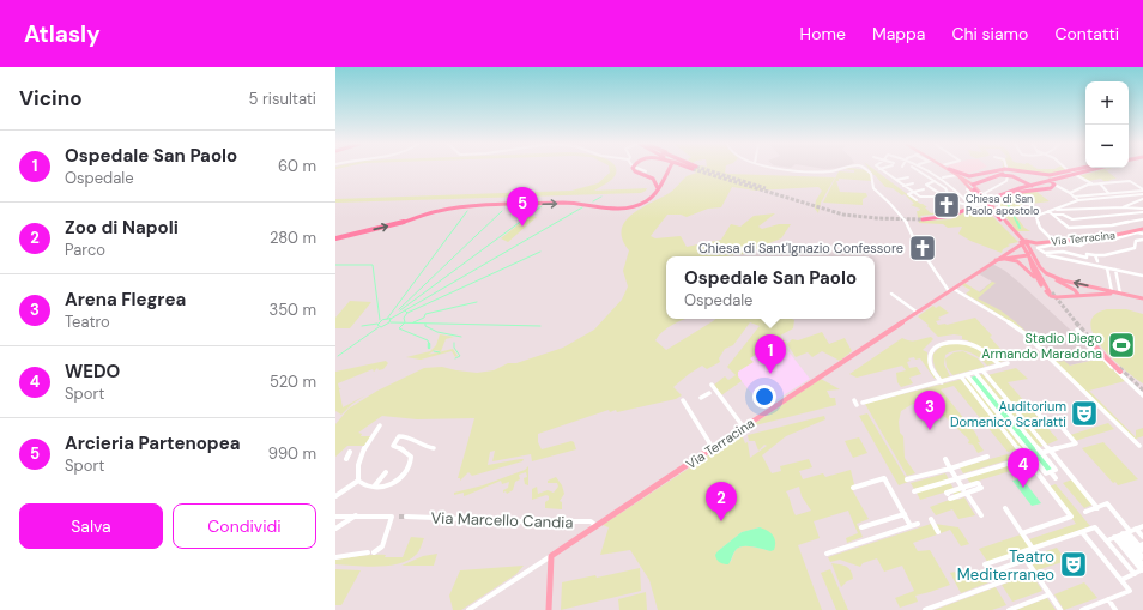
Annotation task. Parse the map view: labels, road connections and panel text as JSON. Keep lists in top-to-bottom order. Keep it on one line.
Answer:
{"streets":{"main road":["Via Terracina"],"street":["Via Marcello Candia"]},"crossings":[["Via Terracina","Via Marcello Candia"]],"places":{"church":["Chiesa di San Paolo apostolo","Chiesa di Sant'Ignazio Confessore"],"sports":["Stadio Diego Armando Maradona"],"theatre":["Auditorium Domenico Scarlatti","Teatro Mediterraneo"]},"page":{"header":"Atlasly","nav":["Home","Mappa","Chi siamo","Contatti"],"heading":["Vicino","5 risultati"],"map_buttons":["+","−"],"list":[{"mark":"1","name":"Ospedale San Paolo","note":"Ospedale","value":"60 m"},{"mark":"2","name":"Zoo di Napoli","note":"Parco","value":"280 m"},{"mark":"3","name":"Arena Flegrea","note":"Teatro","value":"350 m"},{"mark":"4","name":"WEDO","note":"Sport","value":"520 m"},{"mark":"5","name":"Arcieria Partenopea","note":"Sport","value":"990 m"}],"pins":["5","1","3","4","2"],"popup":["Ospedale San Paolo","Ospedale"],"buttons":["Salva","Condividi"]}}
